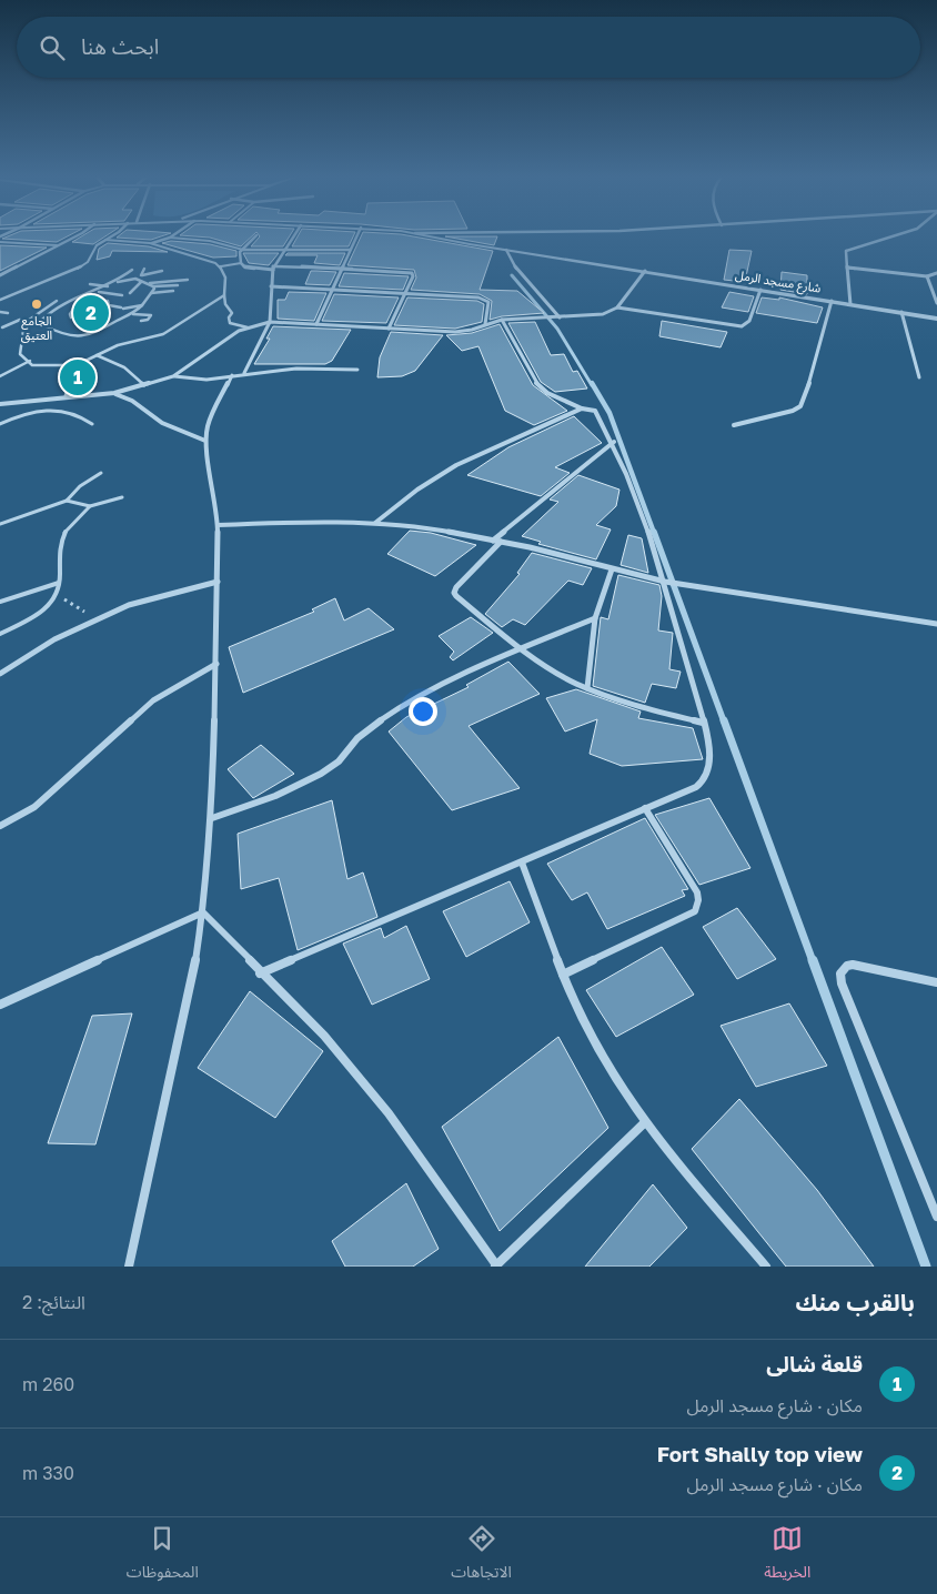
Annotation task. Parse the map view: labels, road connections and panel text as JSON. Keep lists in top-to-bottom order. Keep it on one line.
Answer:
{"streets":{"street":["شارع مسجد الرمل"]},"places":["الجامع العتيق"],"page":{"search":"ابحث هنا","pins":["2","1"],"heading":["بالقرب منك","النتائج: 2"],"list":[{"mark":"1","name":"قلعة شالى","note":"مكان · شارع مسجد الرمل","value":"260 m"},{"mark":"2","name":"Fort Shally top view","note":"مكان · شارع مسجد الرمل","value":"330 m"}],"nav":["الخريطة","الاتجاهات","المحفوظات"]}}
